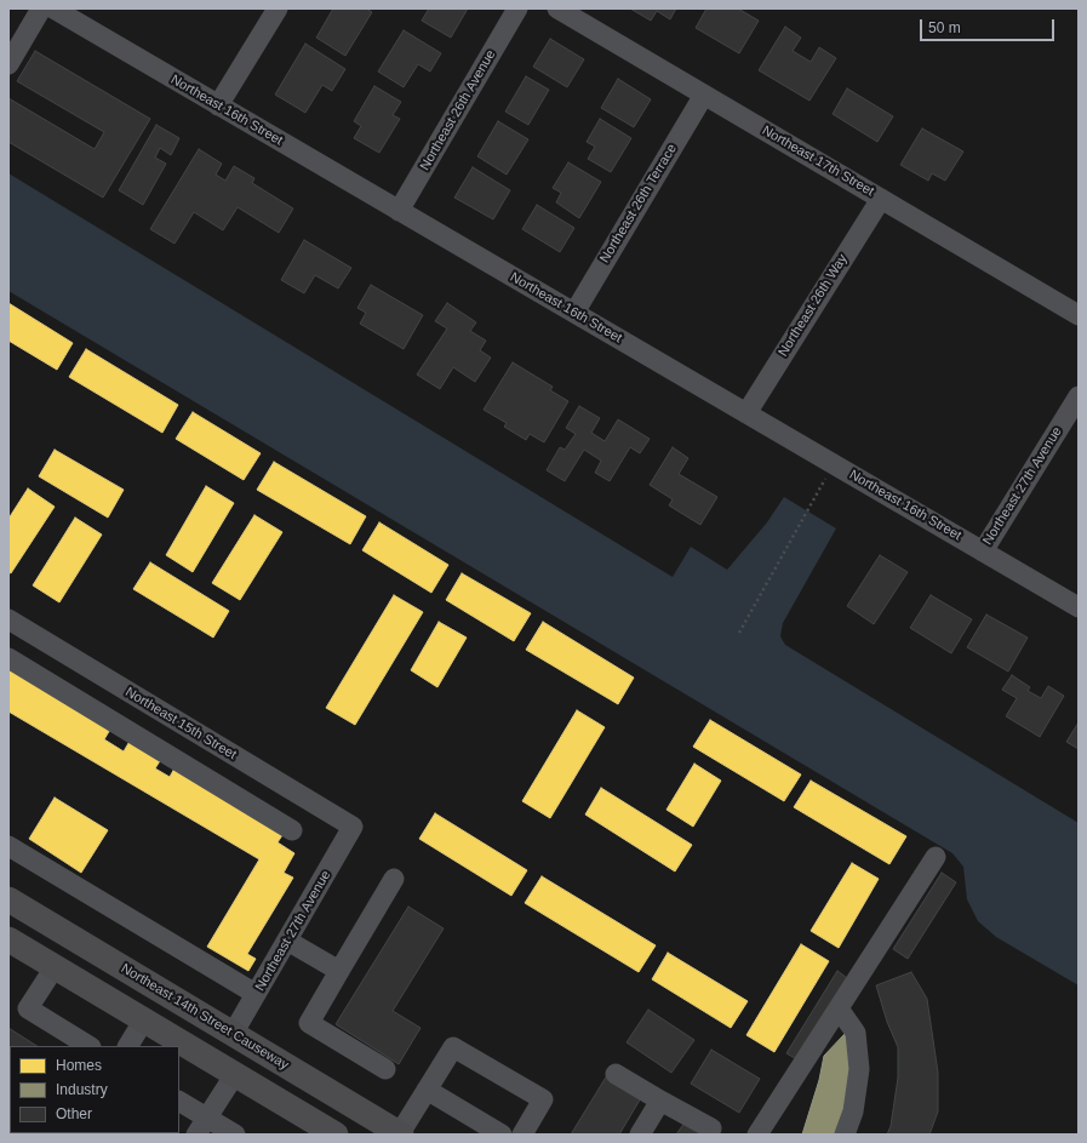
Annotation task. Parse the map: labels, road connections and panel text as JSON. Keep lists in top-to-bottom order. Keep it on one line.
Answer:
{"streets":{"main road":["Northeast 14th Street Causeway"],"street":["Northeast 16th Street","Northeast 26th Avenue","Northeast 17th Street","Northeast 26th Terrace","Northeast 26th Way","Northeast 27th Avenue","Northeast 15th Street"]},"crossings":[["Northeast 16th Street","Northeast 26th Avenue"],["Northeast 16th Street","Northeast 26th Terrace"],["Northeast 16th Street","Northeast 26th Way"],["Northeast 16th Street","Northeast 27th Avenue"],["Northeast 17th Street","Northeast 26th Terrace"],["Northeast 17th Street","Northeast 26th Way"],["Northeast 27th Avenue","Northeast 15th Street"],["Northeast 27th Avenue","Northeast 14th Street Causeway"]],"legend":["Homes","Industry","Other"],"scale_bar":"50 m"}
